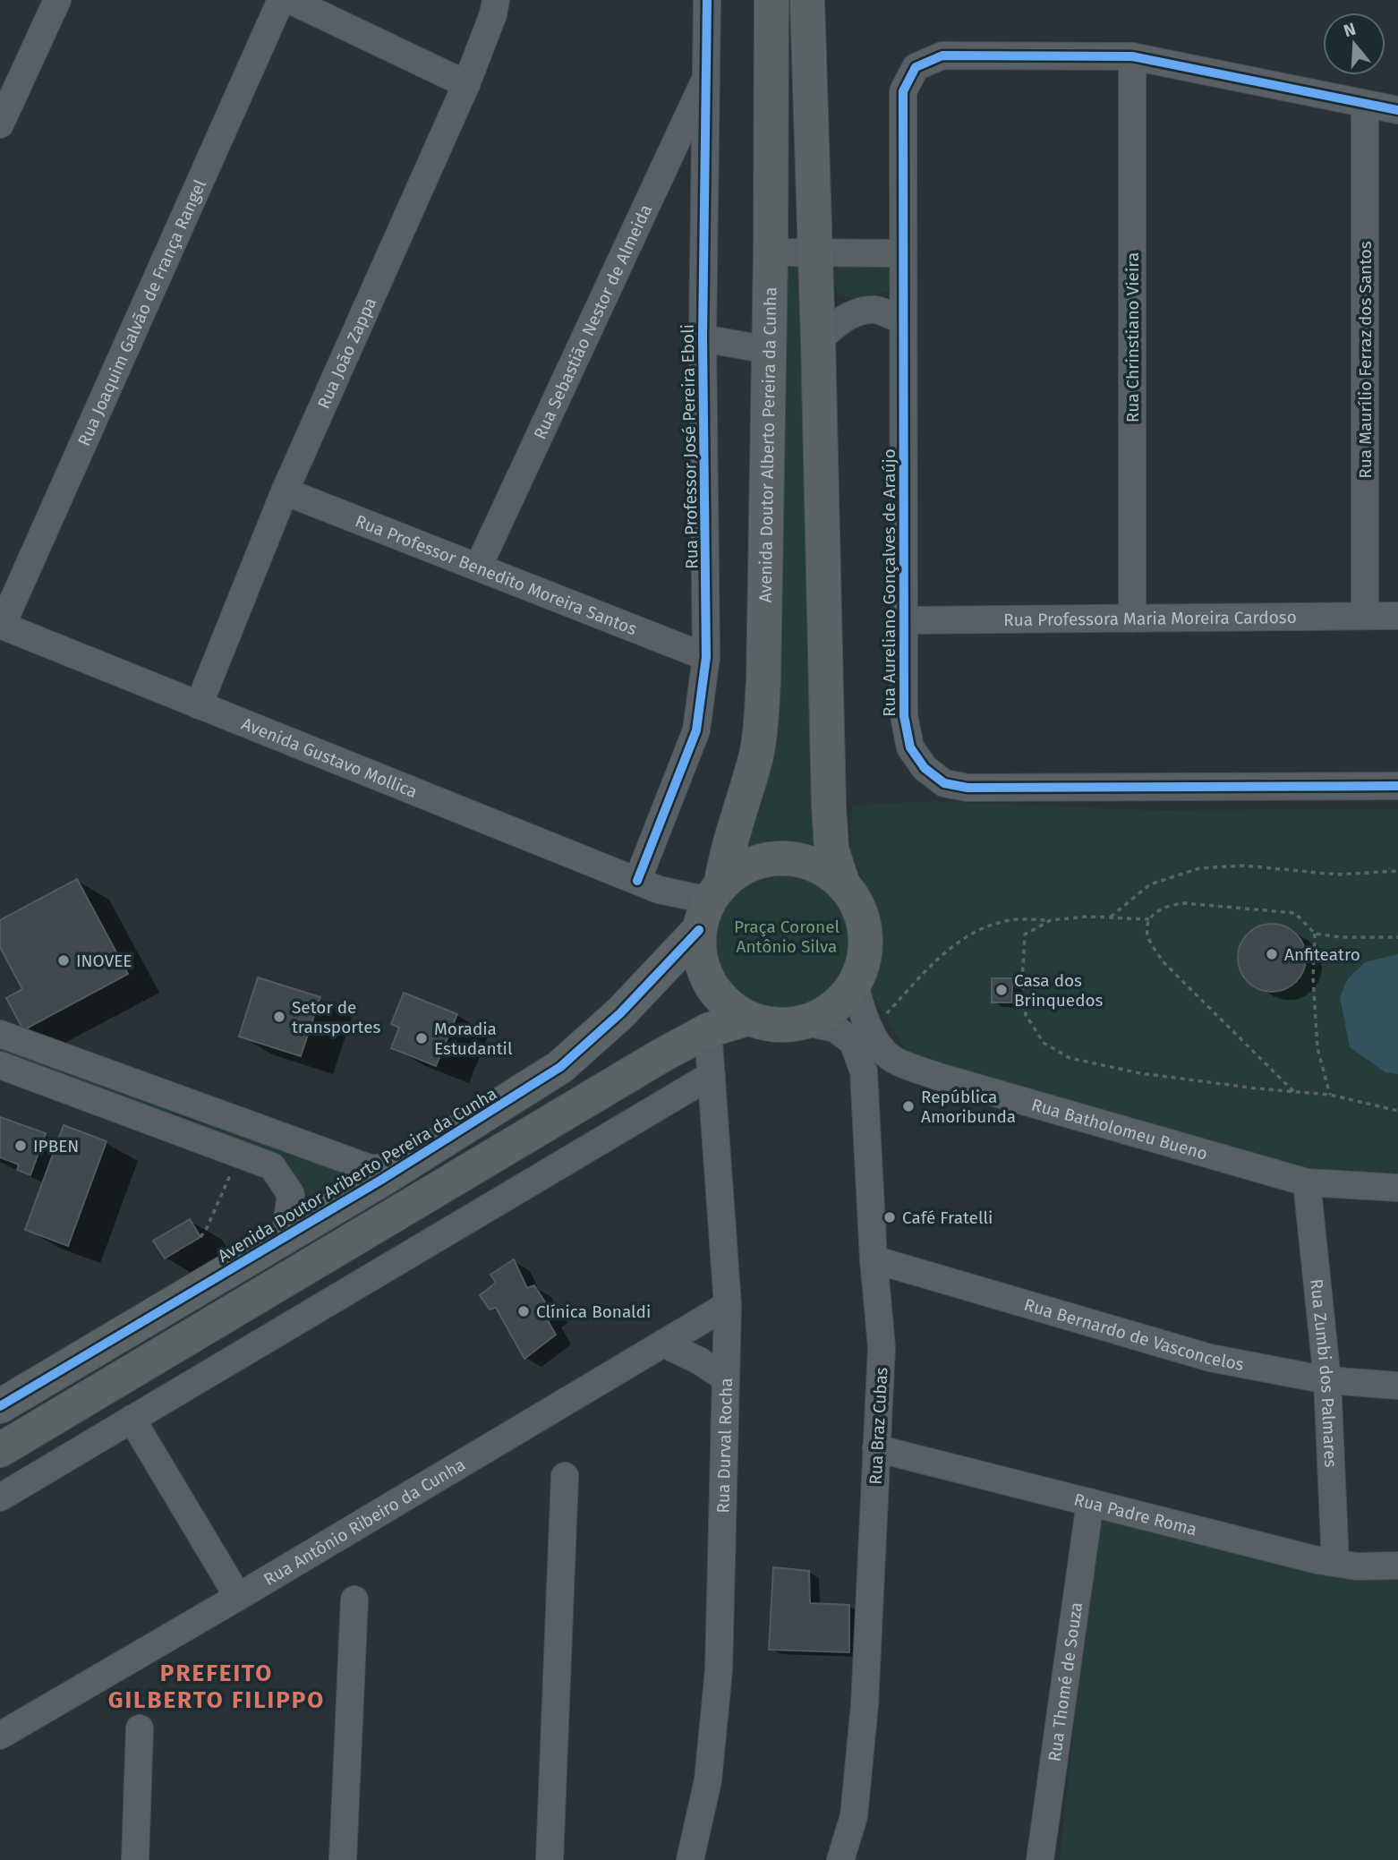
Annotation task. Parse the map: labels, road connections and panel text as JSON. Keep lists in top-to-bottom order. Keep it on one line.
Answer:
{"streets":{"main road":["Avenida Doutor Alberto Pereira da Cunha","Avenida Doutor Ariberto Pereira da Cunha"],"street":["Rua Joaquim Galvão de França Rangel","Rua Sebastião Nestor de Almeida","Rua Chrinstiano Vieira","Rua João Zappa","Rua Maurílio Ferraz dos Santos","Rua Professor José Pereira Eboli","Rua Professor Benedito Moreira Santos","Rua Aureliano Gonçalves de Araújo","Rua Professora Maria Moreira Cardoso","Avenida Gustavo Mollica","Rua Batholomeu Bueno","Rua Bernardo de Vasconcelos","Rua Zumbi dos Palmares","Rua Braz Cubas","Rua Durval Rocha","Rua Padre Roma","Rua Antônio Ribeiro da Cunha","Rua Thomé de Souza"]},"crossings":[["Rua Joaquim Galvão de França Rangel","Avenida Gustavo Mollica"],["Rua Sebastião Nestor de Almeida","Rua Professor José Pereira Eboli"],["Rua Sebastião Nestor de Almeida","Rua Professor Benedito Moreira Santos"],["Rua Chrinstiano Vieira","Rua Aureliano Gonçalves de Araújo"],["Rua Chrinstiano Vieira","Rua Professora Maria Moreira Cardoso"],["Rua João Zappa","Rua Professor Benedito Moreira Santos"],["Rua João Zappa","Avenida Gustavo Mollica"],["Rua Maurílio Ferraz dos Santos","Rua Professora Maria Moreira Cardoso"],["Avenida Doutor Alberto Pereira da Cunha","Avenida Gustavo Mollica"],["Avenida Doutor Alberto Pereira da Cunha","Rua Batholomeu Bueno"],["Avenida Doutor Alberto Pereira da Cunha","Avenida Doutor Ariberto Pereira da Cunha"],["Avenida Doutor Alberto Pereira da Cunha","Rua Braz Cubas"],["Rua Professor José Pereira Eboli","Rua Professor Benedito Moreira Santos"],["Rua Professor José Pereira Eboli","Avenida Gustavo Mollica"],["Rua Aureliano Gonçalves de Araújo","Rua Professora Maria Moreira Cardoso"],["Avenida Gustavo Mollica","Rua Batholomeu Bueno"],["Avenida Gustavo Mollica","Avenida Doutor Ariberto Pereira da Cunha"],["Avenida Gustavo Mollica","Rua Braz Cubas"],["Rua Batholomeu Bueno","Avenida Doutor Ariberto Pereira da Cunha"],["Rua Batholomeu Bueno","Rua Zumbi dos Palmares"],["Rua Batholomeu Bueno","Rua Braz Cubas"],["Avenida Doutor Ariberto Pereira da Cunha","Rua Braz Cubas"],["Rua Bernardo de Vasconcelos","Rua Zumbi dos Palmares"],["Rua Bernardo de Vasconcelos","Rua Braz Cubas"],["Rua Zumbi dos Palmares","Rua Padre Roma"],["Rua Braz Cubas","Rua Padre Roma"],["Rua Durval Rocha","Rua Antônio Ribeiro da Cunha"],["Rua Padre Roma","Rua Thomé de Souza"]],"districts":["PREFEITO GILBERTO FILIPPO"],"parks":["Praça Coronel Antônio Silva"],"places":["Anfiteatro","INOVEE","Casa dos Brinquedos","Setor de transportes","Moradia Estudantil","República Amoribunda","IPBEN","Café Fratelli","Clínica Bonaldi"],"north":"top"}
